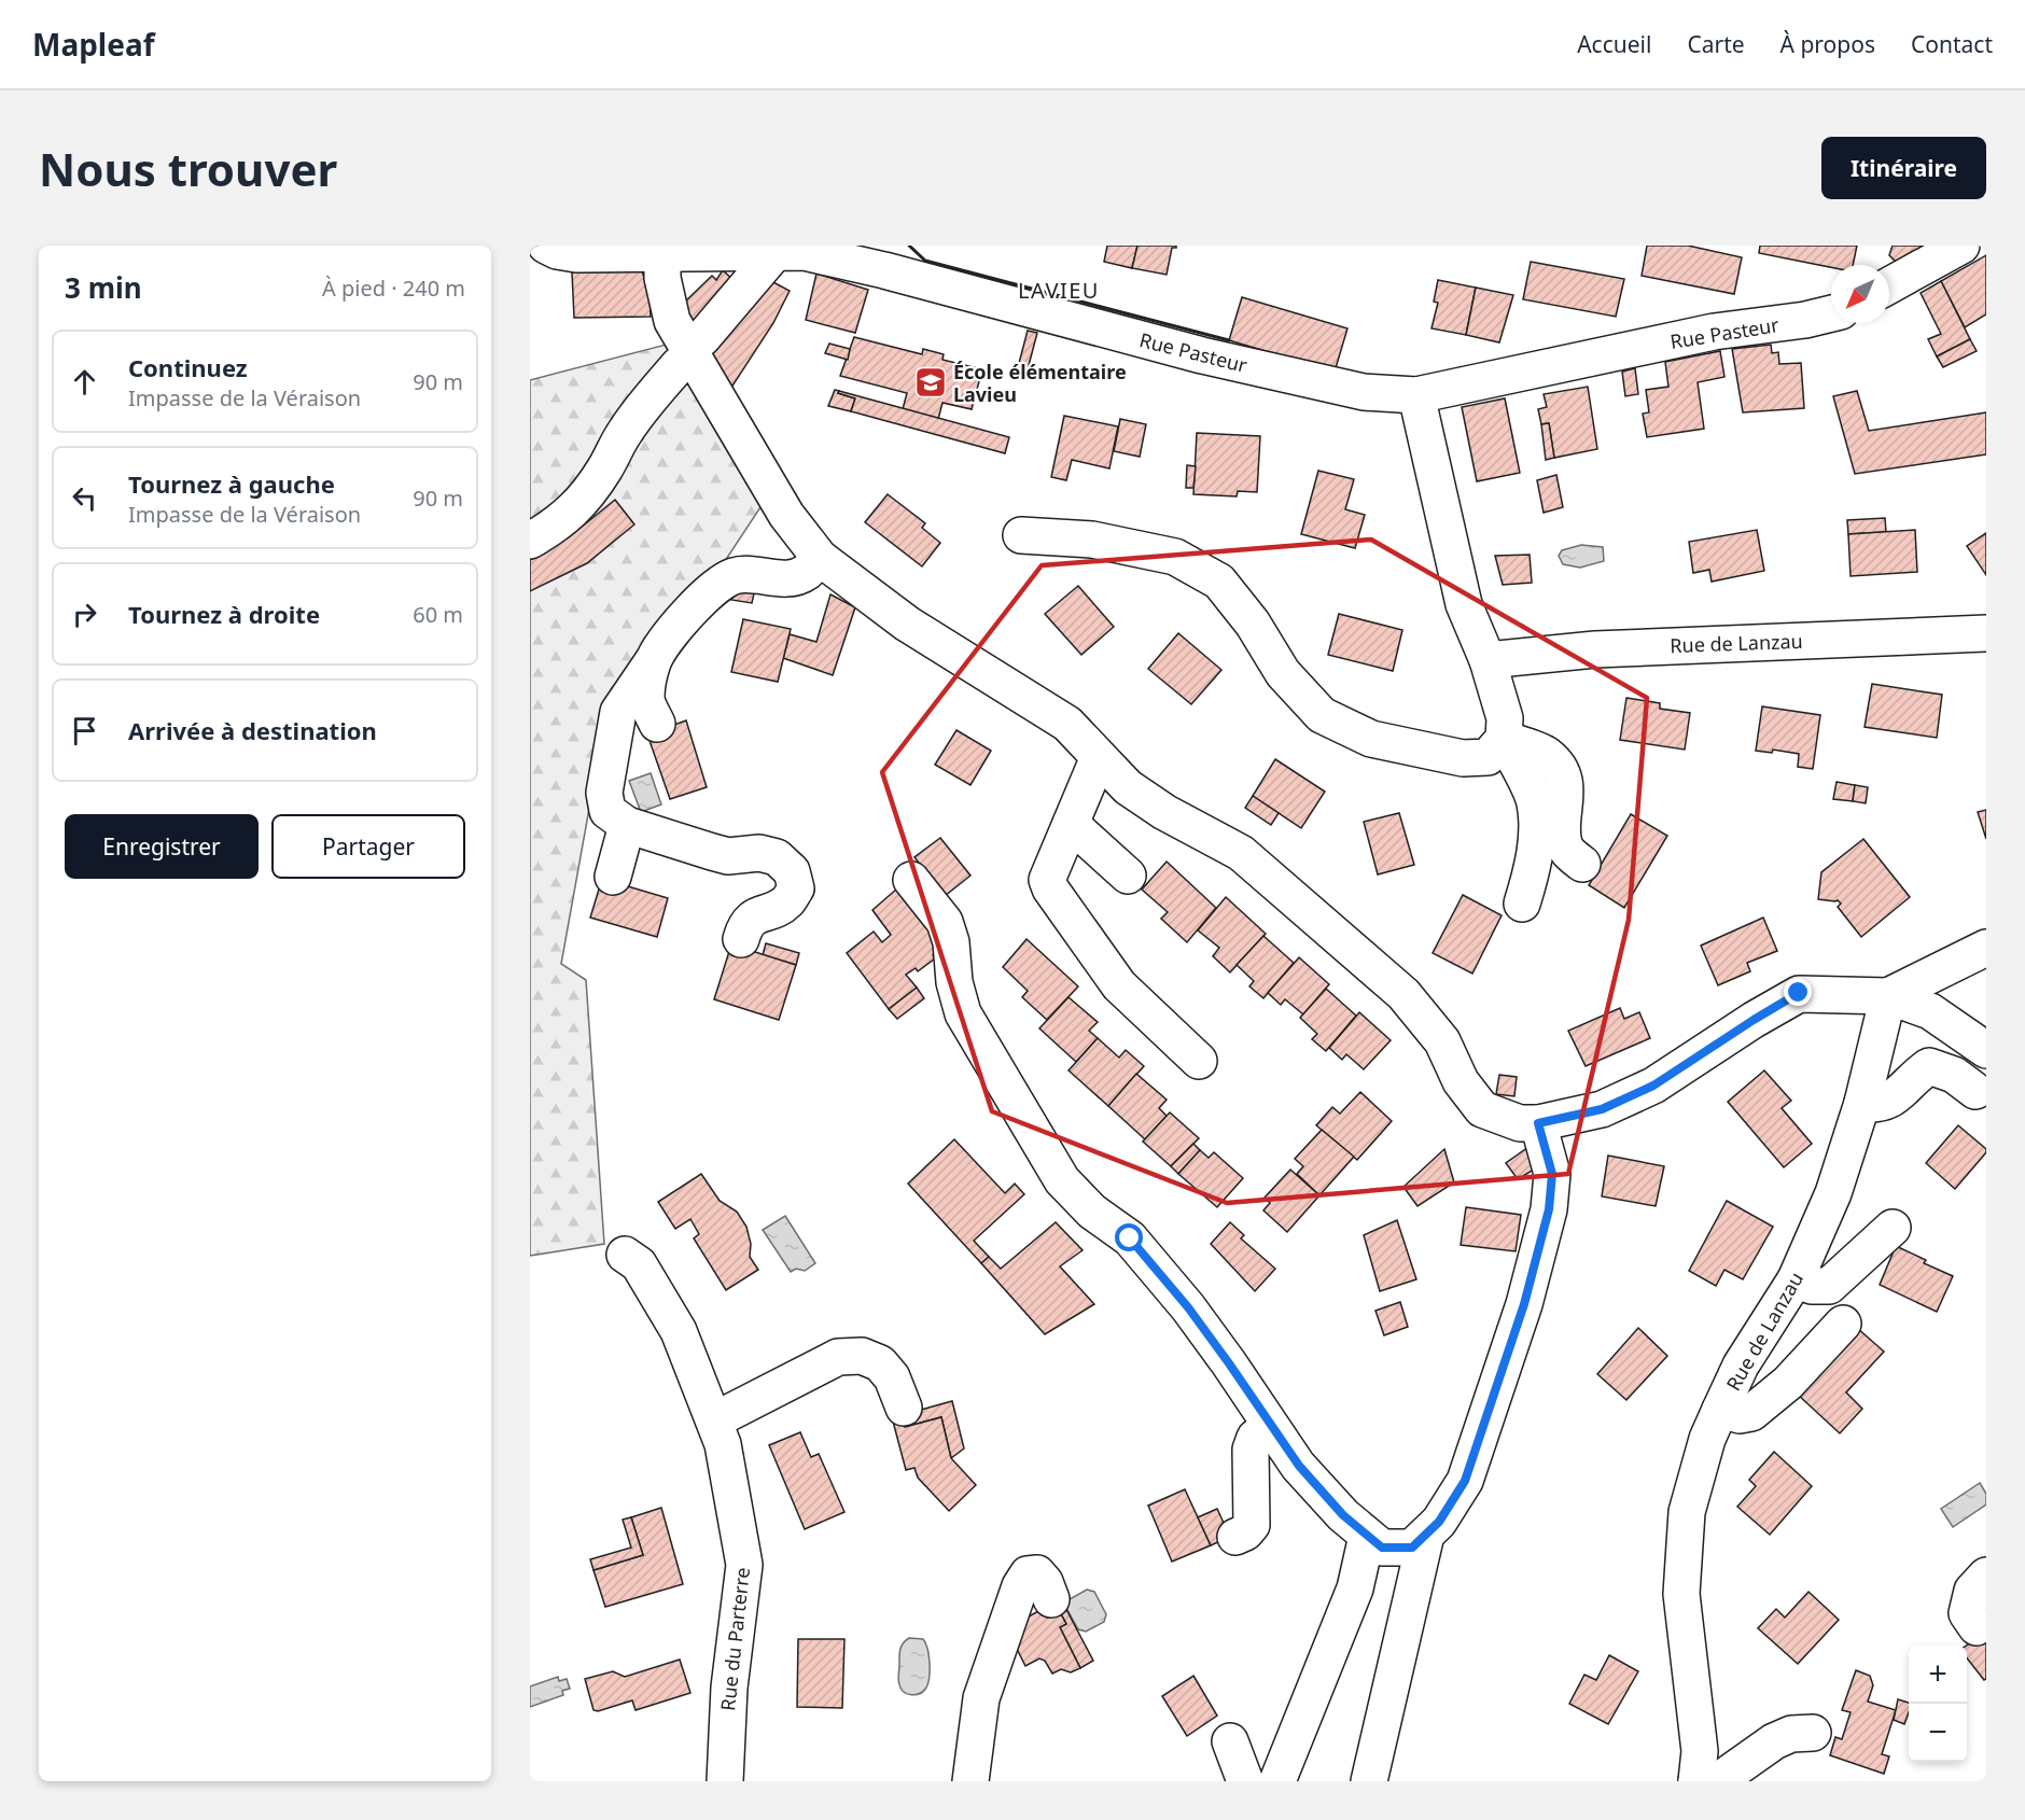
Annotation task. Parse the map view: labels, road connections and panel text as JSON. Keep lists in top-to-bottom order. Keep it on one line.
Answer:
{"streets":{"street":["Rue Pasteur","Rue de Lanzau","Rue du Parterre"]},"districts":["LAVIEU"],"places":{"school or university":["École élémentaire Lavieu"]},"north":"bottom left","page":{"header":"Mapleaf","nav":["Accueil","Carte","À propos","Contact"],"buttons":["Itinéraire",["Enregistrer","Partager"]],"title":"Nous trouver","heading":["3 min","À pied · 240 m"],"list":[["Continuez","Impasse de la Véraison","90 m"],["Tournez à gauche","Impasse de la Véraison","90 m"],["Tournez à droite","60 m"],"Arrivée à destination"],"map_buttons":["+","−"]}}
